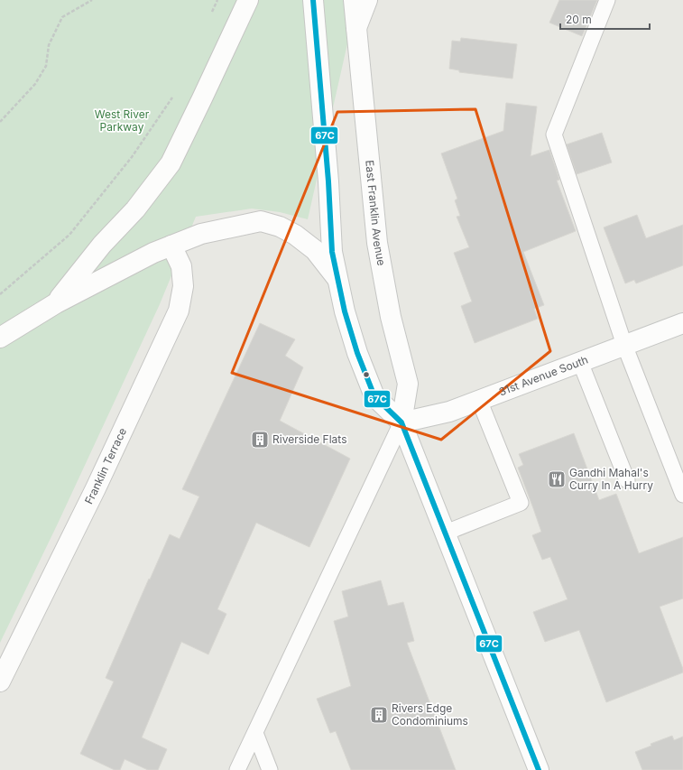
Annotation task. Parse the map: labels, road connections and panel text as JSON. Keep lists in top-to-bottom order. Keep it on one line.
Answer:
{"streets":{"street":["East Franklin Avenue","31st Avenue South","Franklin Terrace"]},"crossings":[["East Franklin Avenue","31st Avenue South"]],"parks":["West River Parkway"],"places":{"building":["Riverside Flats","Rivers Edge Condominiums"],"restaurant":["Gandhi Mahal's Curry In A Hurry"]},"lines":["transit line 67C"],"scale_bar":"20 m"}
